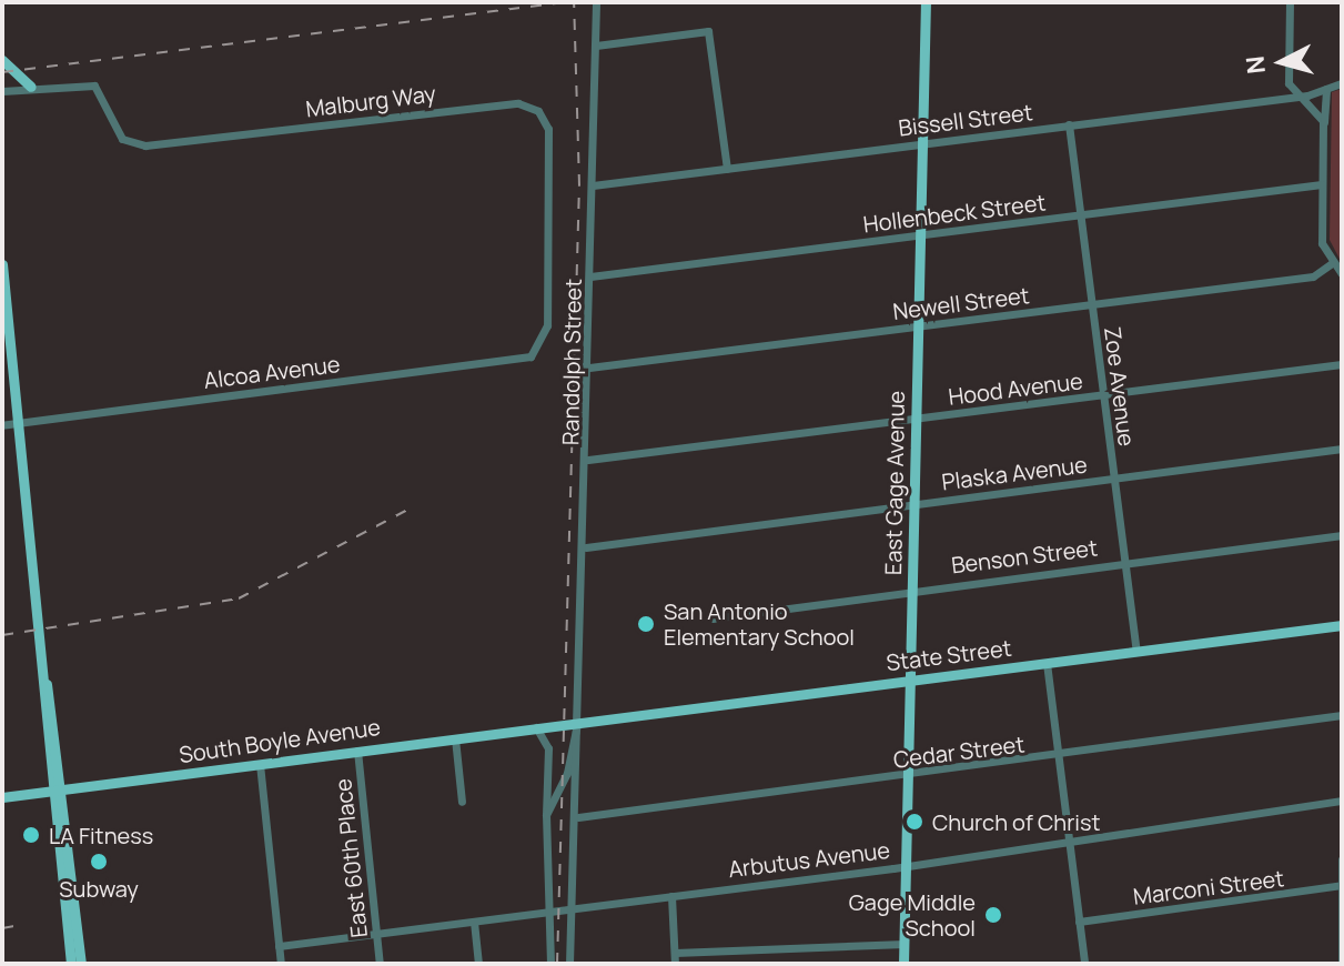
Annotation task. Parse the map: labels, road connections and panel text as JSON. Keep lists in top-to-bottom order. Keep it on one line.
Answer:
{"streets":{"main road":["East Gage Avenue","State Street","South Boyle Avenue"],"street":["Malburg Way","Bissell Street","Hollenbeck Street","Newell Street","Randolph Street","Alcoa Avenue","Zoe Avenue","Hood Avenue","Plaska Avenue","Benson Street","Cedar Street","East 60th Place","Arbutus Avenue","Marconi Street"]},"crossings":[["Malburg Way","Alcoa Avenue"],["Bissell Street","Randolph Street"],["Bissell Street","Zoe Avenue"],["Bissell Street","East Gage Avenue"],["Hollenbeck Street","Randolph Street"],["Hollenbeck Street","Zoe Avenue"],["Hollenbeck Street","East Gage Avenue"],["Newell Street","Randolph Street"],["Newell Street","Zoe Avenue"],["Newell Street","East Gage Avenue"],["Randolph Street","Hood Avenue"],["Randolph Street","Plaska Avenue"],["Randolph Street","State Street"],["Randolph Street","Cedar Street"],["Randolph Street","Arbutus Avenue"],["Zoe Avenue","Hood Avenue"],["Zoe Avenue","Plaska Avenue"],["Zoe Avenue","Benson Street"],["Zoe Avenue","State Street"],["Hood Avenue","East Gage Avenue"],["Plaska Avenue","East Gage Avenue"],["East Gage Avenue","Benson Street"],["East Gage Avenue","State Street"],["East Gage Avenue","Cedar Street"],["East Gage Avenue","Arbutus Avenue"],["State Street","South Boyle Avenue"],["South Boyle Avenue","East 60th Place"],["East 60th Place","Arbutus Avenue"]],"places":["San Antonio Elementary School","Church of Christ","LA Fitness","Subway","Gage Middle School"],"north":"left"}
